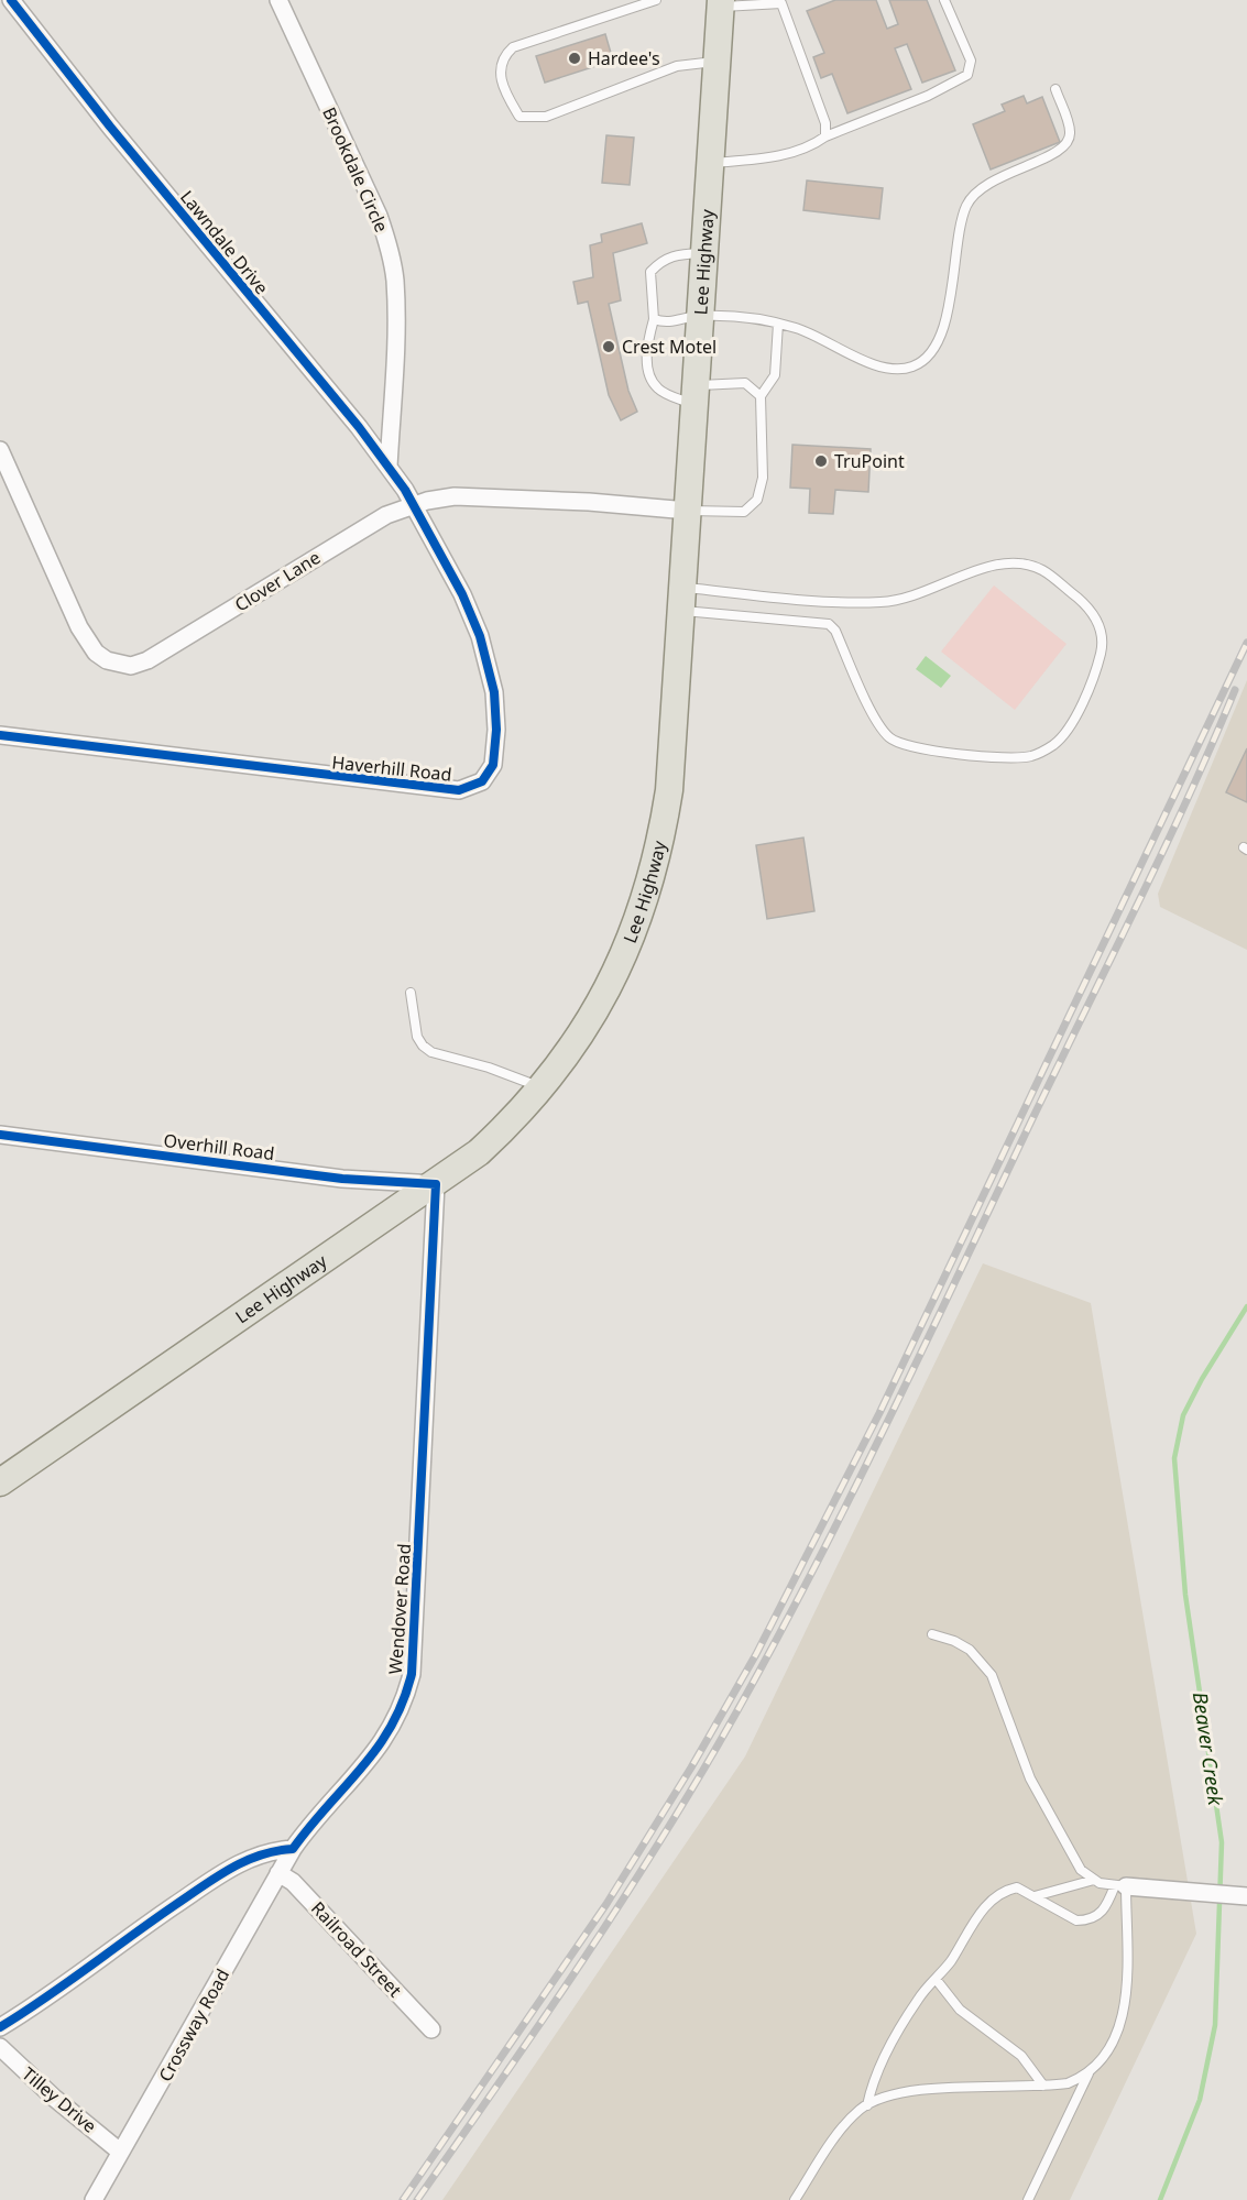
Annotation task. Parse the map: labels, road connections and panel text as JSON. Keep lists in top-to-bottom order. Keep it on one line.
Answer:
{"streets":{"main road":["Lee Highway"],"street":["Brookdale Circle","Lawndale Drive","Clover Lane","Haverhill Road","Overhill Road","Wendover Road","Railroad Street","Crossway Road","Tilley Drive"]},"crossings":[["Brookdale Circle","Lawndale Drive"],["Lawndale Drive","Clover Lane"],["Lawndale Drive","Haverhill Road"],["Lee Highway","Clover Lane"],["Lee Highway","Overhill Road"],["Lee Highway","Wendover Road"],["Clover Lane","Haverhill Road"],["Overhill Road","Wendover Road"],["Wendover Road","Crossway Road"],["Railroad Street","Crossway Road"],["Crossway Road","Tilley Drive"]],"water":["Beaver Creek"],"places":["Hardee's","Crest Motel","TruPoint"]}
